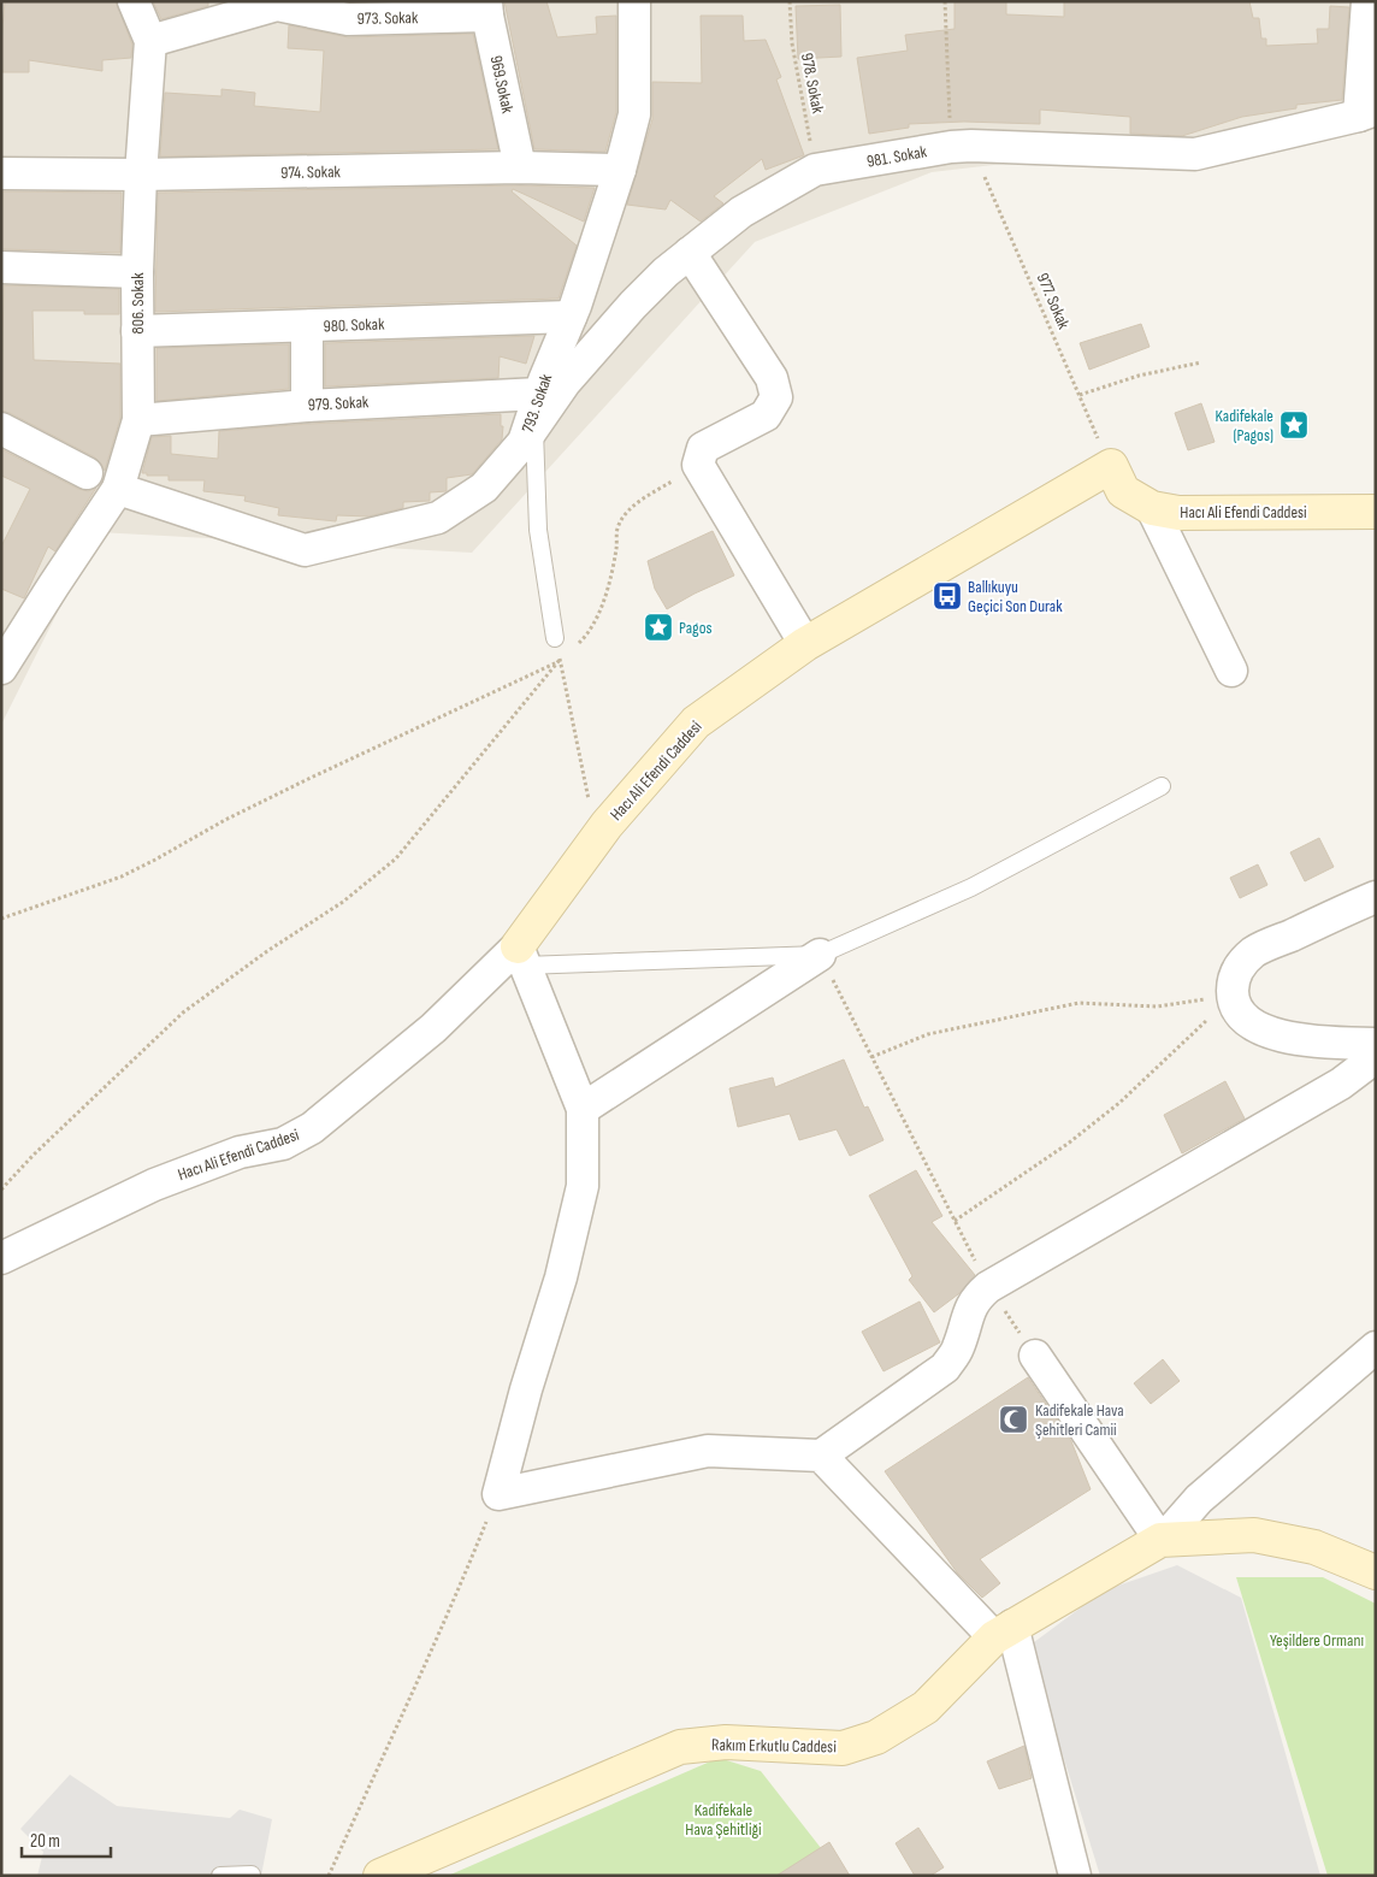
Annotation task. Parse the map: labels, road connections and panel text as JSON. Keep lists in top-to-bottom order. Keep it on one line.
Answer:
{"streets":{"main road":["Hacı Ali Efendi Caddesi","Rakım Erkutlu Caddesi"],"street":["973. Sokak","969.Sokak","981. Sokak","974. Sokak","806. Sokak","980. Sokak","979. Sokak","793. Sokak"],"path":["978. Sokak","977. Sokak"]},"crossings":[["973. Sokak","969.Sokak"],["973. Sokak","806. Sokak"],["978. Sokak","981. Sokak"],["969.Sokak","974. Sokak"],["981. Sokak","977. Sokak"],["981. Sokak","793. Sokak"],["974. Sokak","806. Sokak"],["974. Sokak","793. Sokak"],["977. Sokak","Hacı Ali Efendi Caddesi"],["806. Sokak","980. Sokak"],["806. Sokak","979. Sokak"],["806. Sokak","793. Sokak"],["980. Sokak","793. Sokak"],["979. Sokak","793. Sokak"]],"parks":["Yeşildere Ormanı","Kadifekale Hava Şehitliği"],"places":{"place":["Kadifekale (Pagos)","Pagos"],"bus stop":["Ballıkuyu Geçici Son Durak"],"mosque":["Kadifekale Hava Şehitleri Camii"]},"scale_bar":"20 m"}
